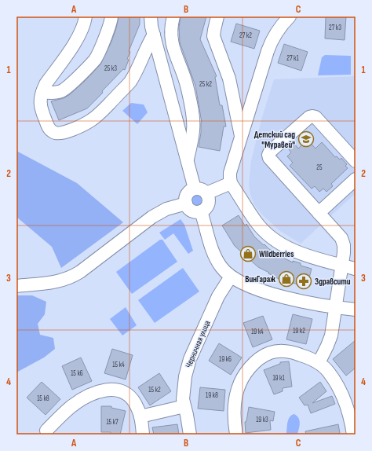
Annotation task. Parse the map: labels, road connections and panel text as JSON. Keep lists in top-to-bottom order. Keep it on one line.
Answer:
{"streets":{"street":["Черничная улица"]},"places":{"school or university":["Детский сад \"Муравей\""],"shop":["Wildberries","ВинГараж"],"pharmacy":["Здравсити"]},"house_numbers":["27 к3","27 к2","27 к1","25 к3","25 к2","25","19 к2","19 к4","19 к6","15 к4","15 к6","19 к1","15 к2","19 к8","15 к8","19 к3","15 к7"],"grid":{"columns":["A","B","C"],"rows":["1","2","3","4"]}}
